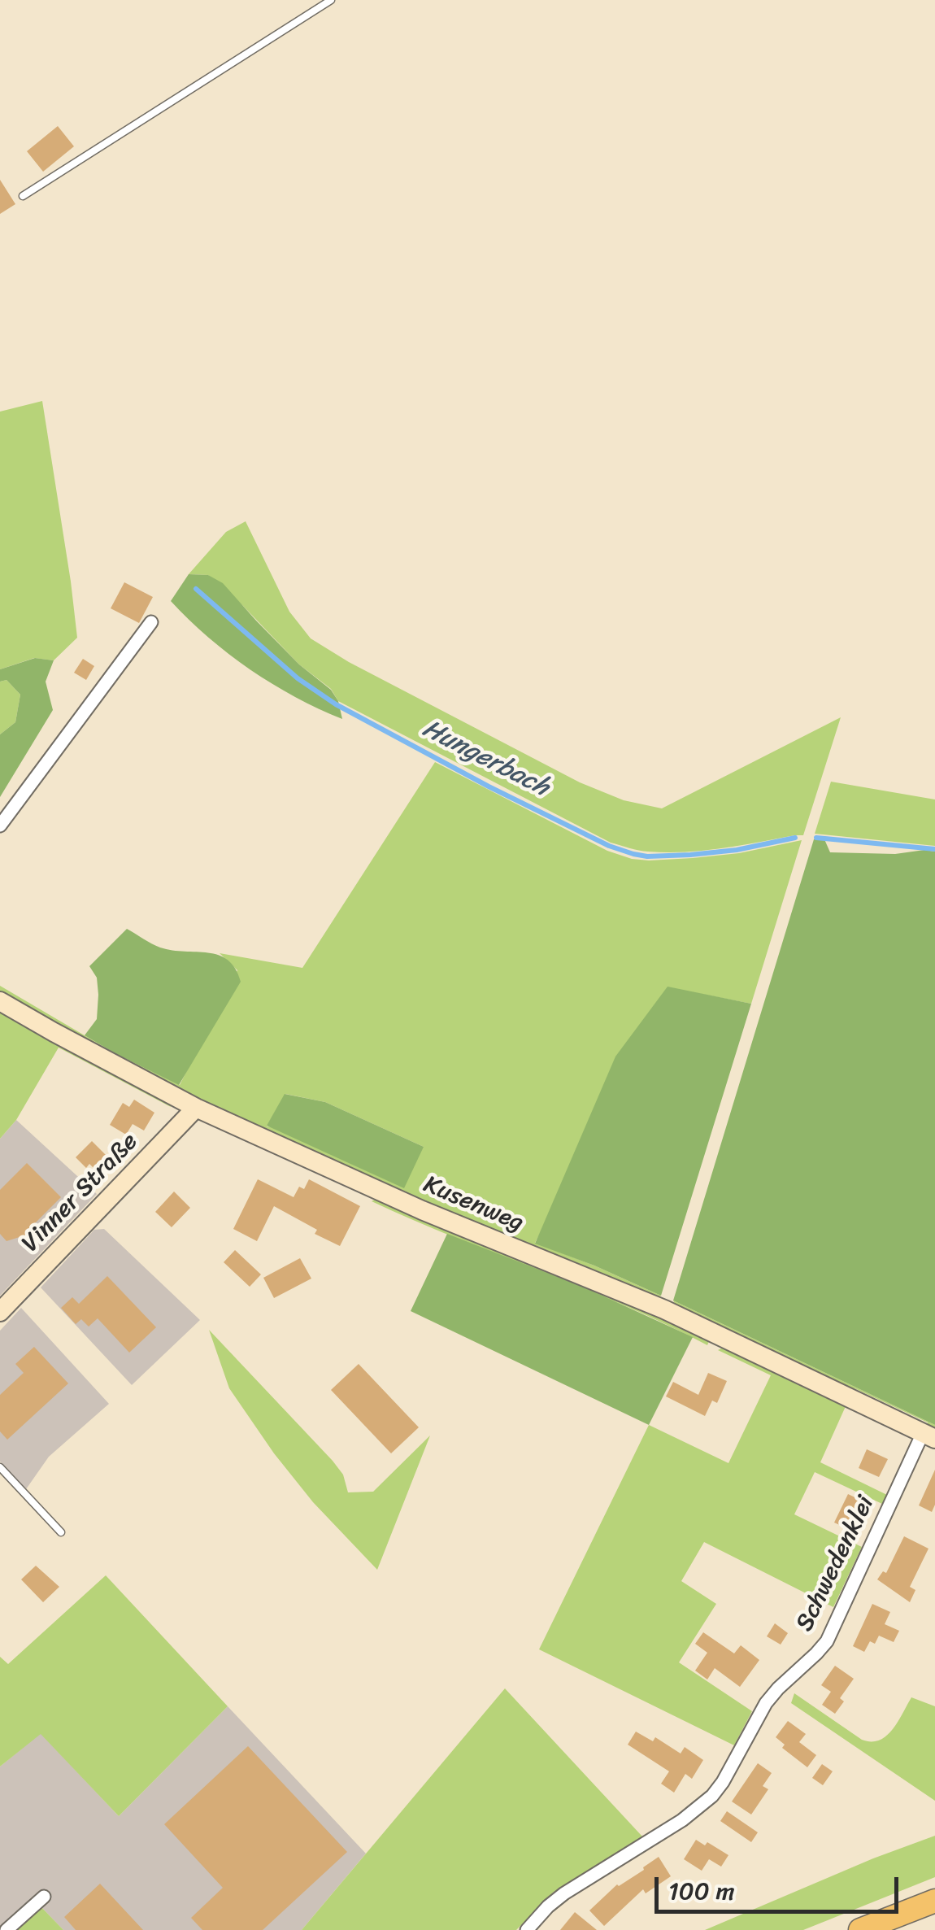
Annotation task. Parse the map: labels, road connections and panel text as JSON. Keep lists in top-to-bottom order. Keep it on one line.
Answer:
{"streets":{"street":["Vinner Straße","Kusenweg","Schwedenklei"]},"crossings":[["Vinner Straße","Kusenweg"],["Kusenweg","Schwedenklei"]],"water":["Hungerbach"],"scale_bar":"100 m"}
